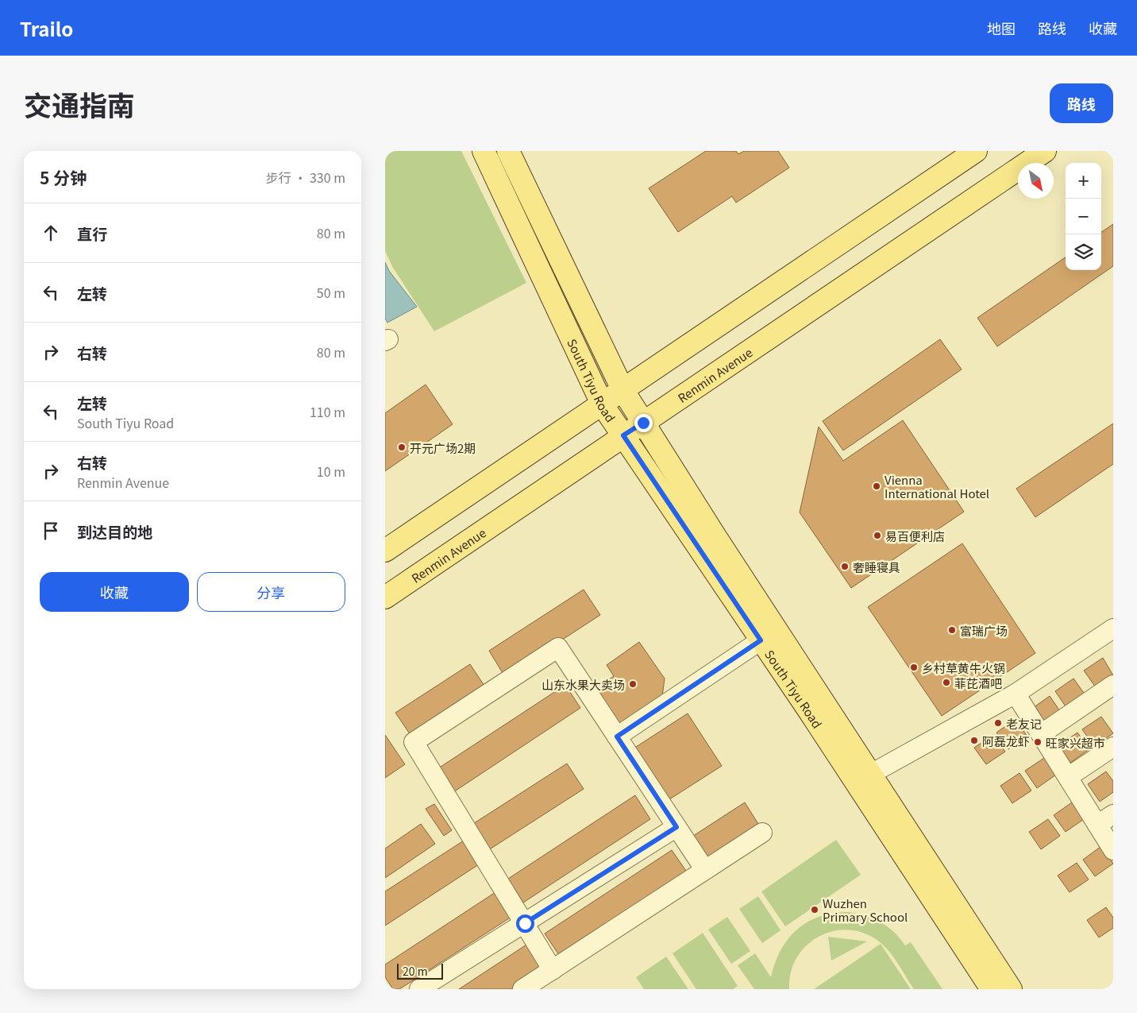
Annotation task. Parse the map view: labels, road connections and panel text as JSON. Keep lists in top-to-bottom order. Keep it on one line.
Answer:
{"streets":{"main road":["Renmin Avenue","South Tiyu Road"]},"crossings":[["Renmin Avenue","South Tiyu Road"]],"places":["开元广场2期","Vienna International Hotel","易百便利店","奢睡寝具","富瑞广场","乡村草黄牛火锅","菲芘酒吧","山东水果大卖场","老友记","阿磊龙虾","旺家兴超市","Wuzhen Primary School"],"scale_bar":"20 m","north":"bottom right","page":{"header":"Trailo","nav":["地图","路线","收藏"],"title":"交通指南","buttons":["路线",["收藏","分享"]],"heading":["5 分钟","步行 · 330 m"],"map_buttons":["+","−"],"list":[["直行","80 m"],["左转","50 m"],["右转","80 m"],["左转","South Tiyu Road","110 m"],["右转","Renmin Avenue","10 m"],"到达目的地"],"scale":"20 m"}}
